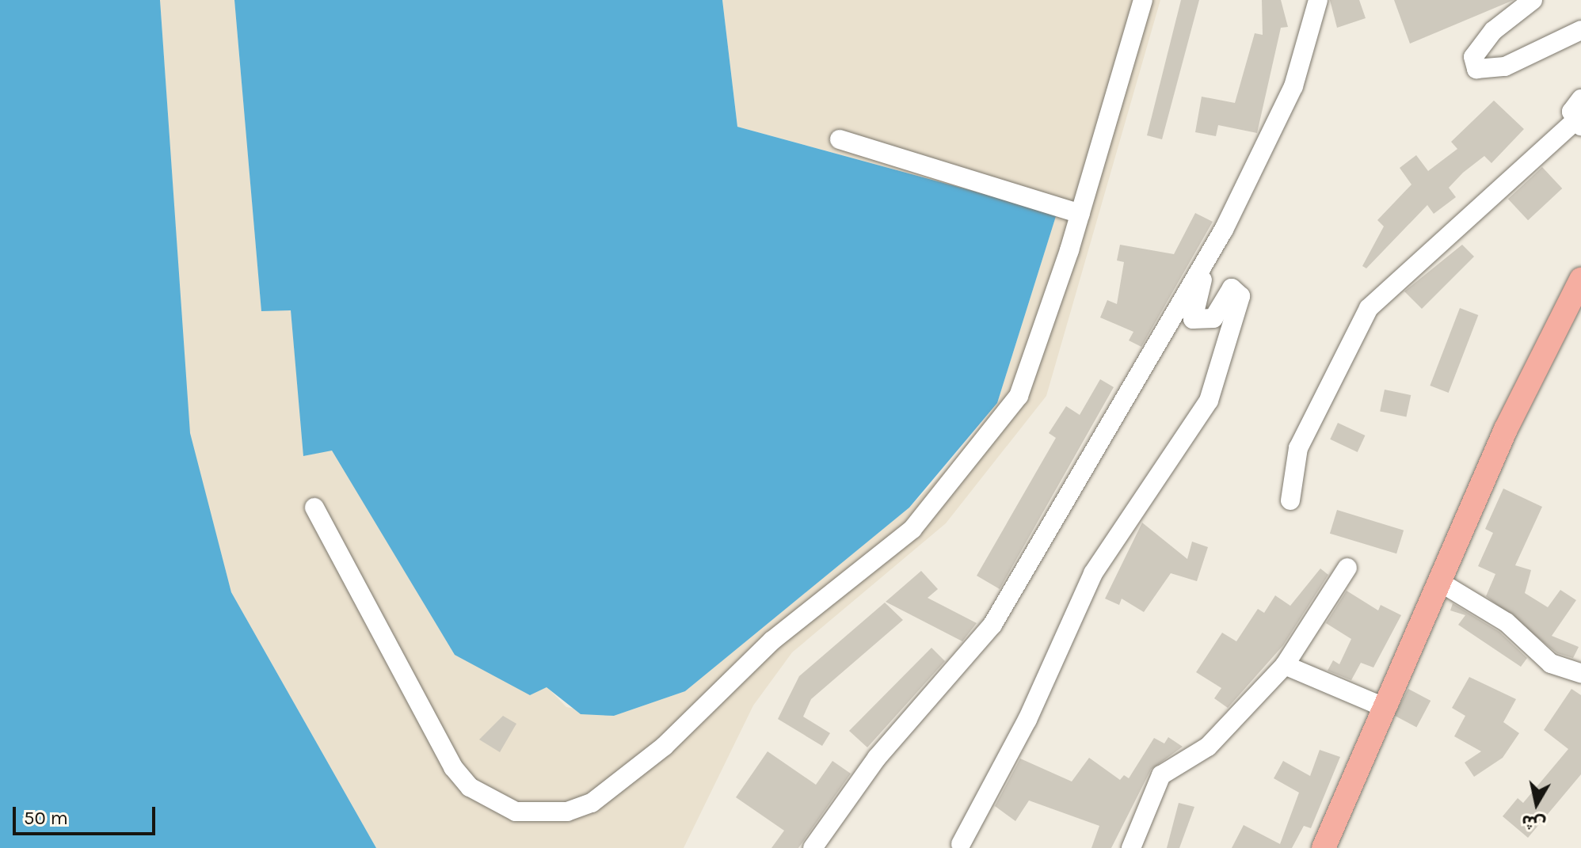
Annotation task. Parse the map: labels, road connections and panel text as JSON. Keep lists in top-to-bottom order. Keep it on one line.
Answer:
{"scale_bar":"50 m","north":"bottom"}
